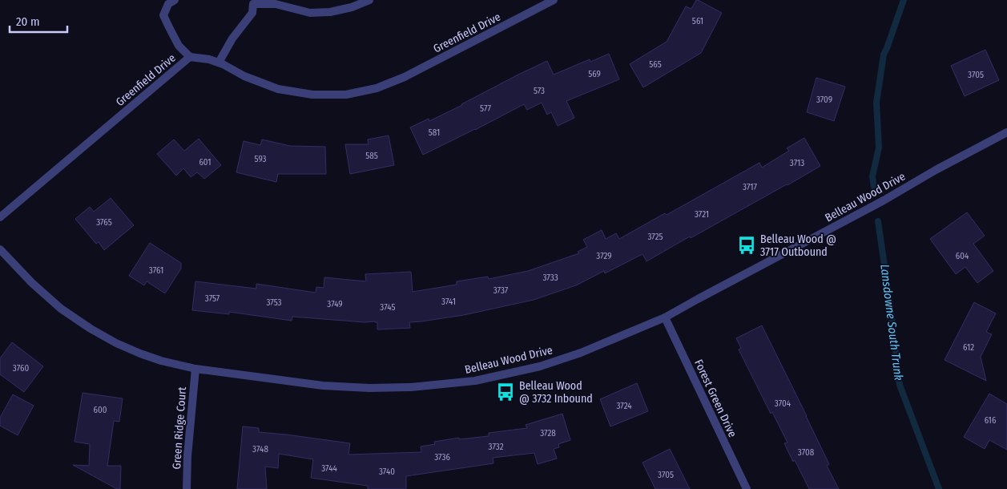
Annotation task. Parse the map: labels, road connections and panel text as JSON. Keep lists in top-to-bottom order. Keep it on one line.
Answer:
{"streets":{"street":["Greenfield Drive","Belleau Wood Drive","Forest Green Drive","Green Ridge Court"]},"crossings":[["Belleau Wood Drive","Forest Green Drive"],["Belleau Wood Drive","Green Ridge Court"]],"water":["Lansdowne South Trunk"],"places":{"bus stop":["Belleau Wood @ 3717 Outbound","Belleau Wood @ 3732 Inbound"]},"house_numbers":["561","565","569","3705","573","3709","577","581","585","593","601","3713","3717","3721","3765","3725","3729","604","3761","3733","3737","3757","3741","3753","3749","3745","612","3760","3704","3724","600","616","3728","3732","3748","3708","3736","3744","3740","3705"],"scale_bar":"20 m"}
